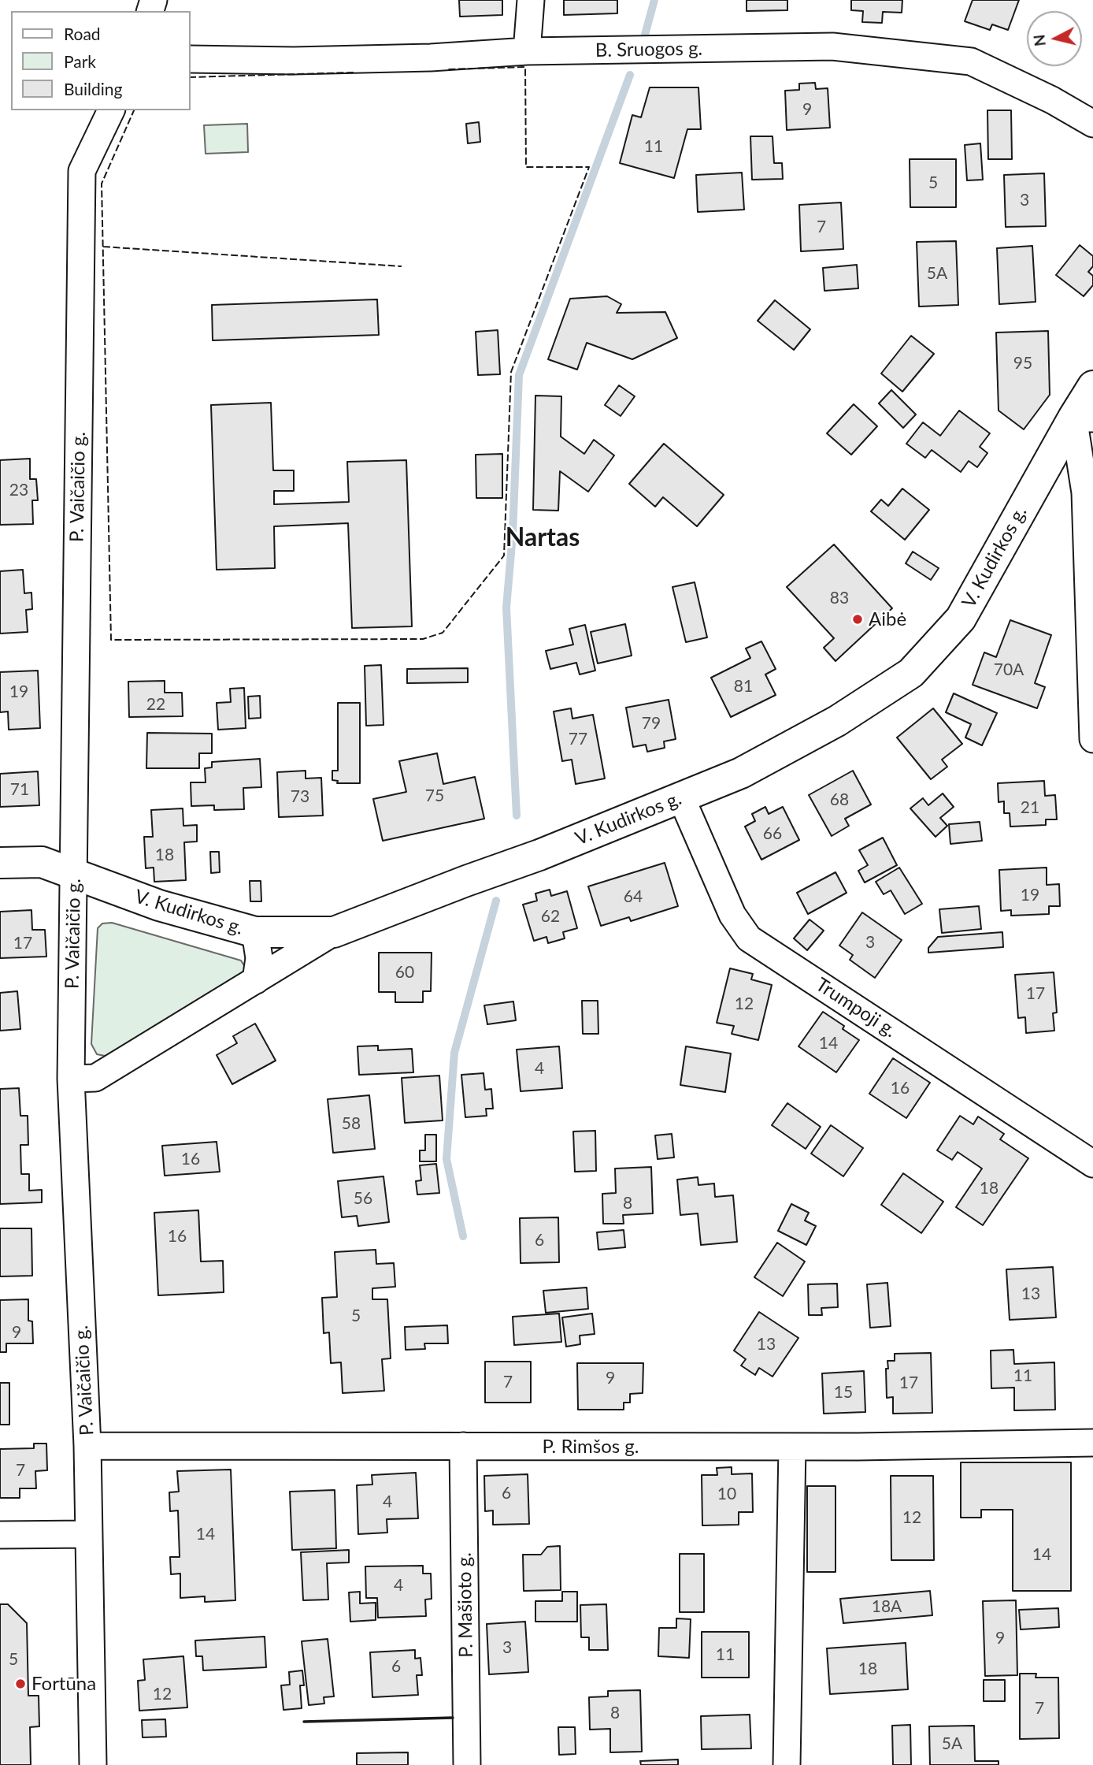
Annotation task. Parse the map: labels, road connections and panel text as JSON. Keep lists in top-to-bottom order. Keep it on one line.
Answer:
{"streets":{"main road":["V. Kudirkos g."],"street":["B. Sruogos g.","P. Vaičaičio g.","Trumpoji g.","P. Rimšos g.","P. Mašioto g."]},"crossings":[["P. Vaičaičio g.","V. Kudirkos g."],["P. Vaičaičio g.","P. Rimšos g."],["V. Kudirkos g.","Trumpoji g."],["P. Rimšos g.","P. Mašioto g."]],"districts":["Nartas"],"places":["Aibė","Fortūna"],"house_numbers":["9","11","5","3","7","5A","95","23","83","70A","81","19","22","79","77","71","75","73","68","21","66","18","19","64","62","3","17","60","17","12","14","4","16","58","16","18","56","8","16","6","13","5","9","13","11","9","7","17","15","7","6","10","4","12","14","14","4","18A","9","3","11","5","6","18","12","7","8","5A"],"legend":["Road","Park","Building"],"north":"left"}
